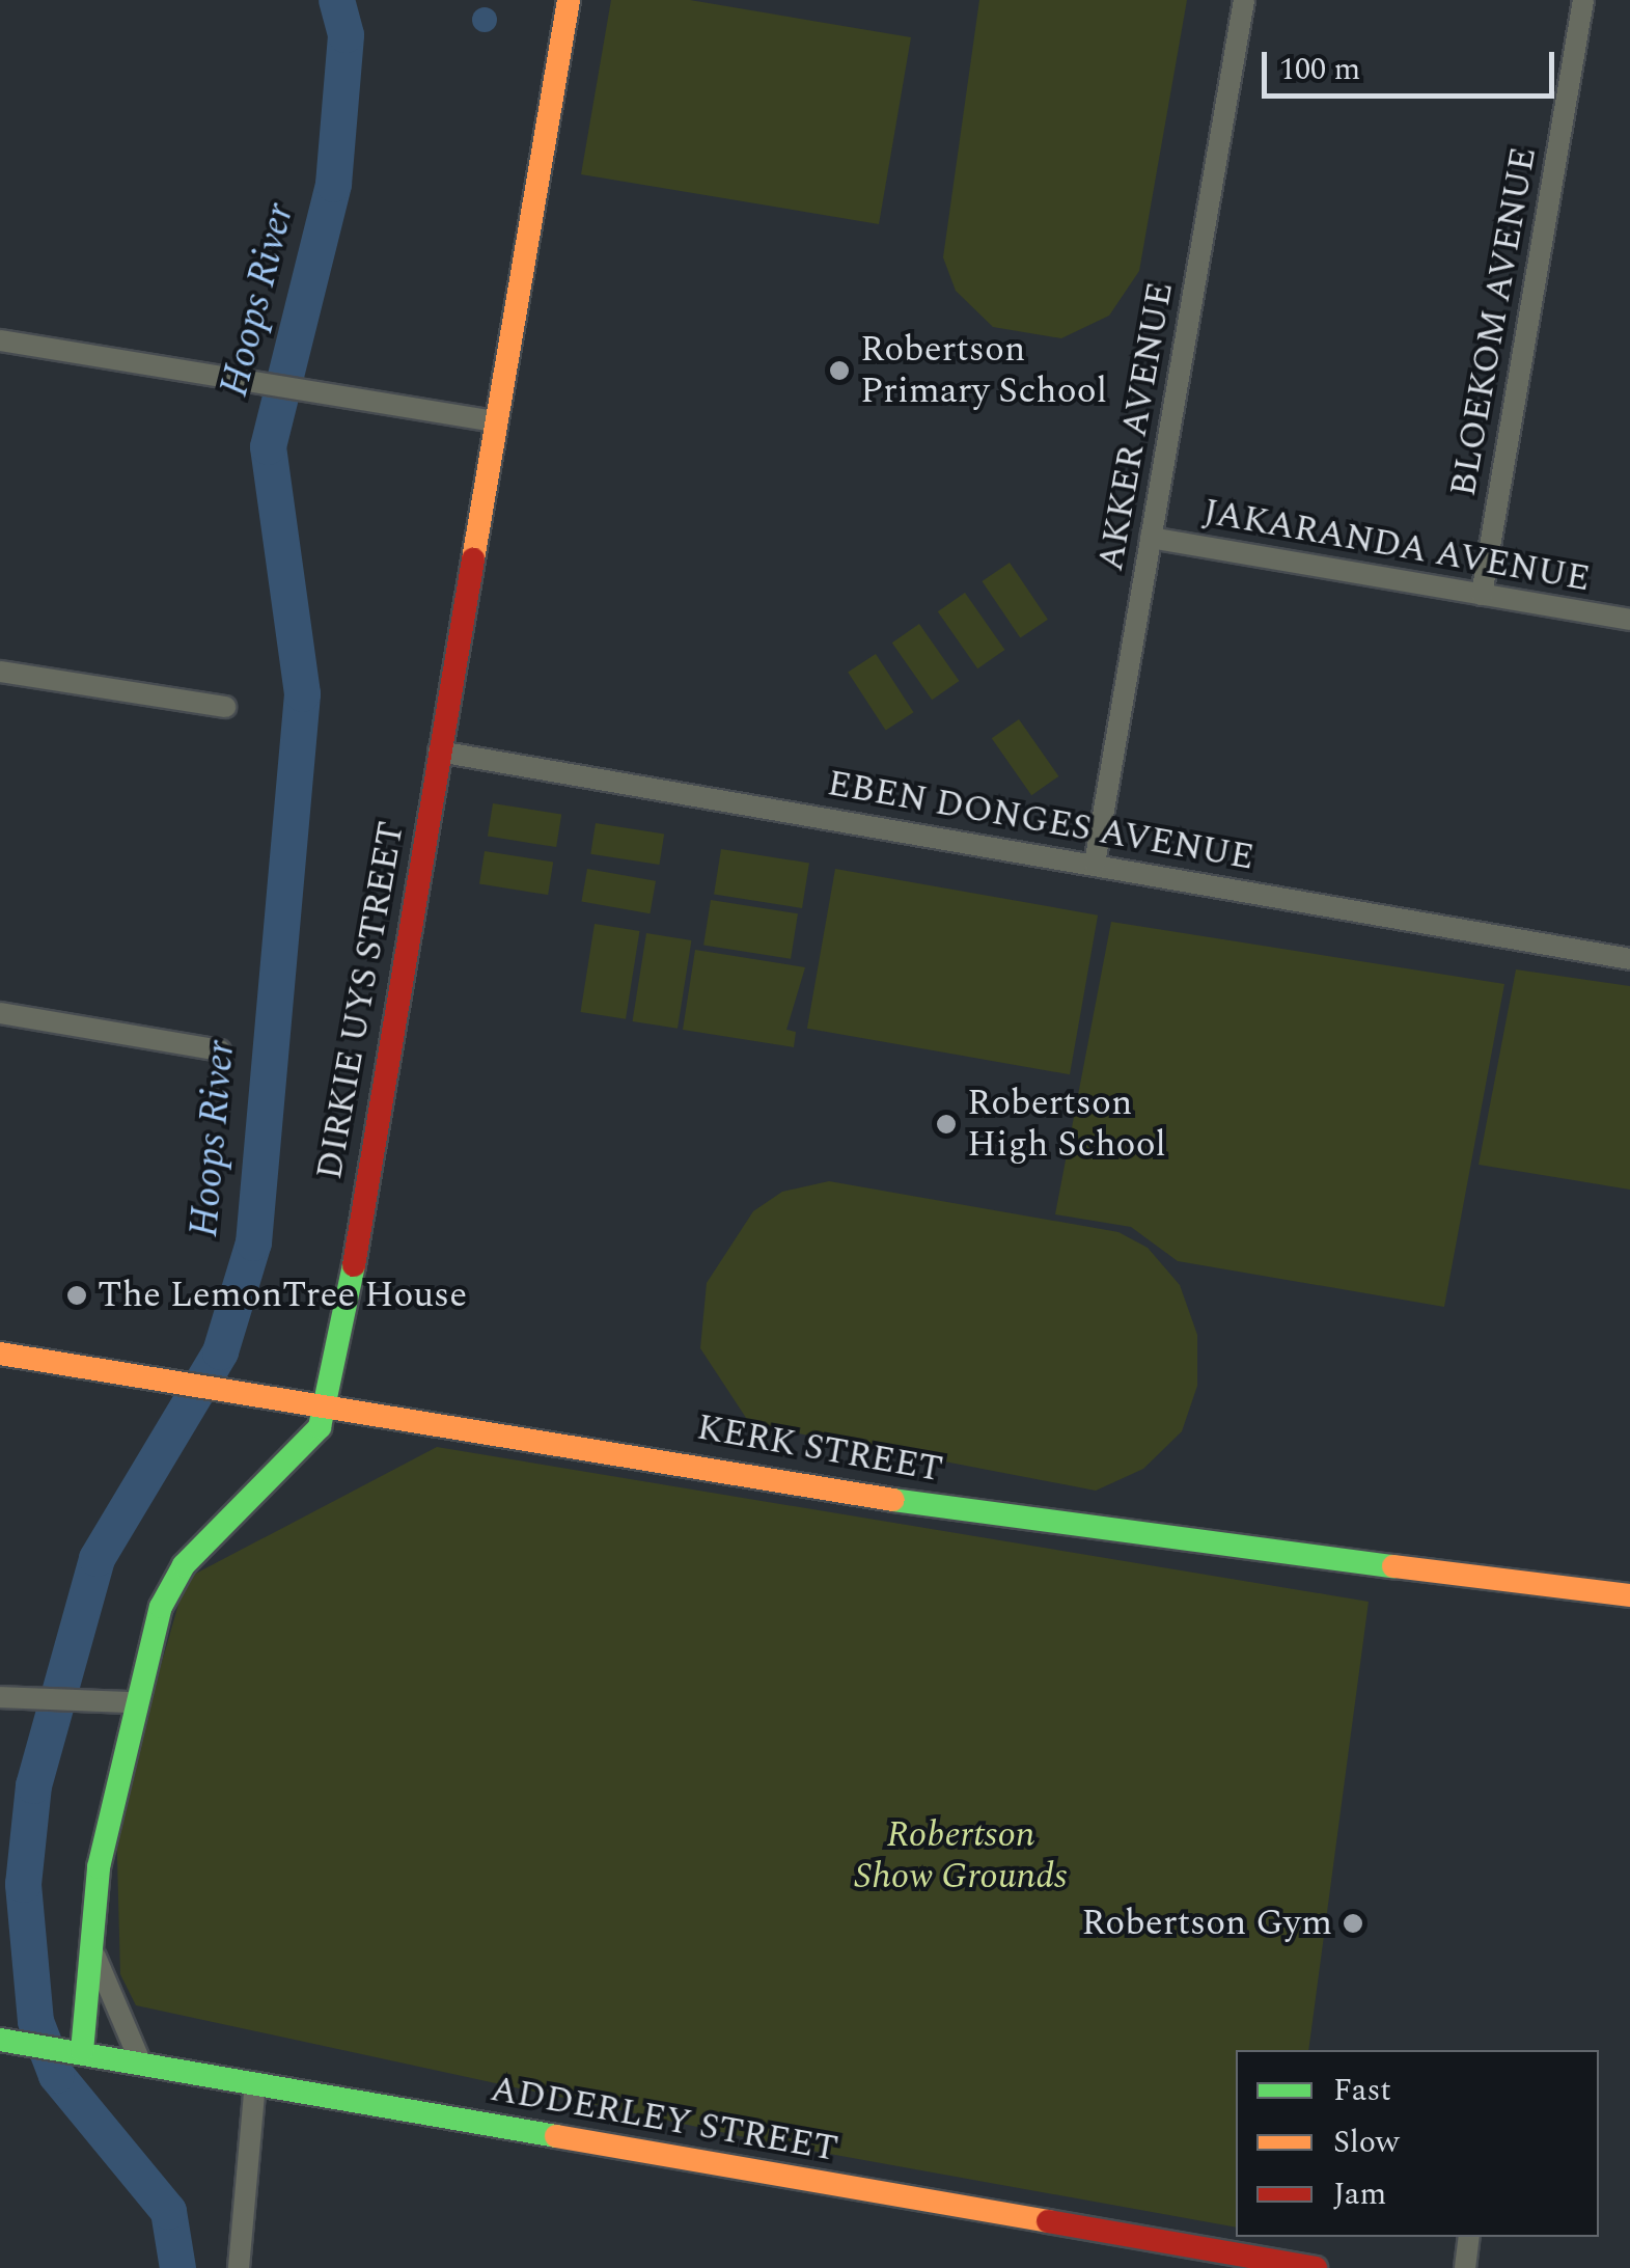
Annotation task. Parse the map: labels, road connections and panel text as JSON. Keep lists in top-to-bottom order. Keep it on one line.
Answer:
{"streets":{"street":["BLOEKOM AVENUE","AKKER AVENUE","JAKARANDA AVENUE","EBEN DONGES AVENUE","DIRKIE UYS STREET","KERK STREET","ADDERLEY STREET"]},"crossings":[["BLOEKOM AVENUE","JAKARANDA AVENUE"],["AKKER AVENUE","JAKARANDA AVENUE"],["AKKER AVENUE","EBEN DONGES AVENUE"],["EBEN DONGES AVENUE","DIRKIE UYS STREET"],["DIRKIE UYS STREET","KERK STREET"]],"water":["Hoops River"],"parks":["Robertson Show Grounds"],"places":["Robertson Primary School","Robertson High School","The LemonTree House","Robertson Gym"],"legend":["Fast","Slow","Jam"],"scale_bar":"100 m"}
